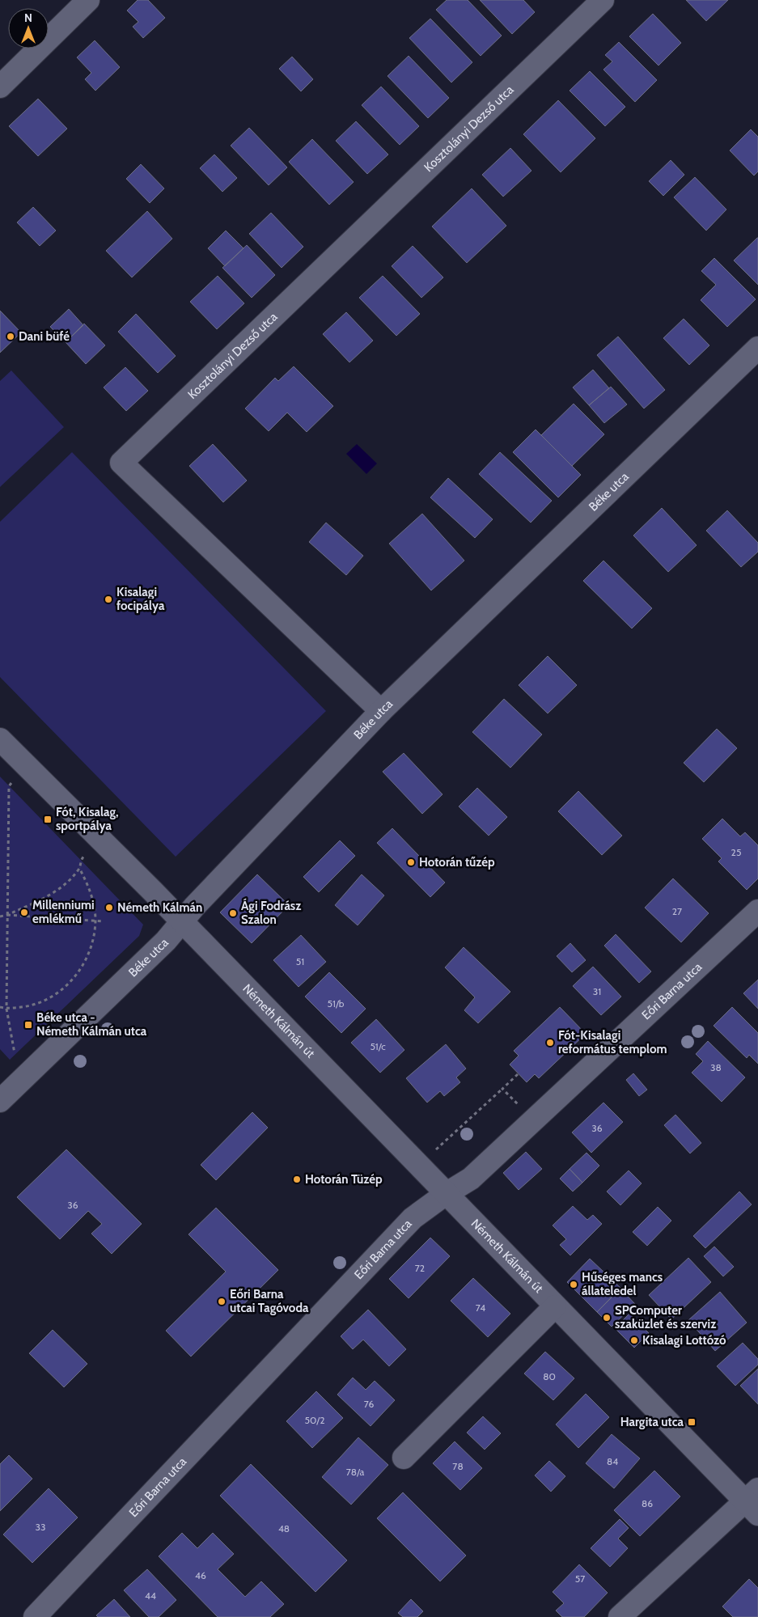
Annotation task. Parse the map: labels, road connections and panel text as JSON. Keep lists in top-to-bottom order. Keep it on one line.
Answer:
{"streets":{"street":["Kosztolányi Dezső utca","Béke utca","Eőri Barna utca","Németh Kálmán út"]},"crossings":[["Kosztolányi Dezső utca","Béke utca"],["Béke utca","Németh Kálmán út"],["Eőri Barna utca","Németh Kálmán út"]],"places":{"other":["Dani büfé","Kisalagi focipálya","Hotorán tűzép","Németh Kálmán","Millenniumi emlékmű","Ági Fodrász Szalon","Fót-Kisalagi református templom","Hotorán Tüzép","Hűséges mancs állateledel","Eőri Barna utcai Tagóvoda","SPComputer szaküzlet és szerviz","Kisalagi Lottózó"],"transit":["Fót, Kisalag, sportpálya","Béke utca - Németh Kálmán utca","Hargita utca"]},"house_numbers":["25","27","51","31","51/b","51/c","38","36","36","72","74","80","76","50/2","84","78","78/a","86","33","48","46","57","44"],"north":"top"}
